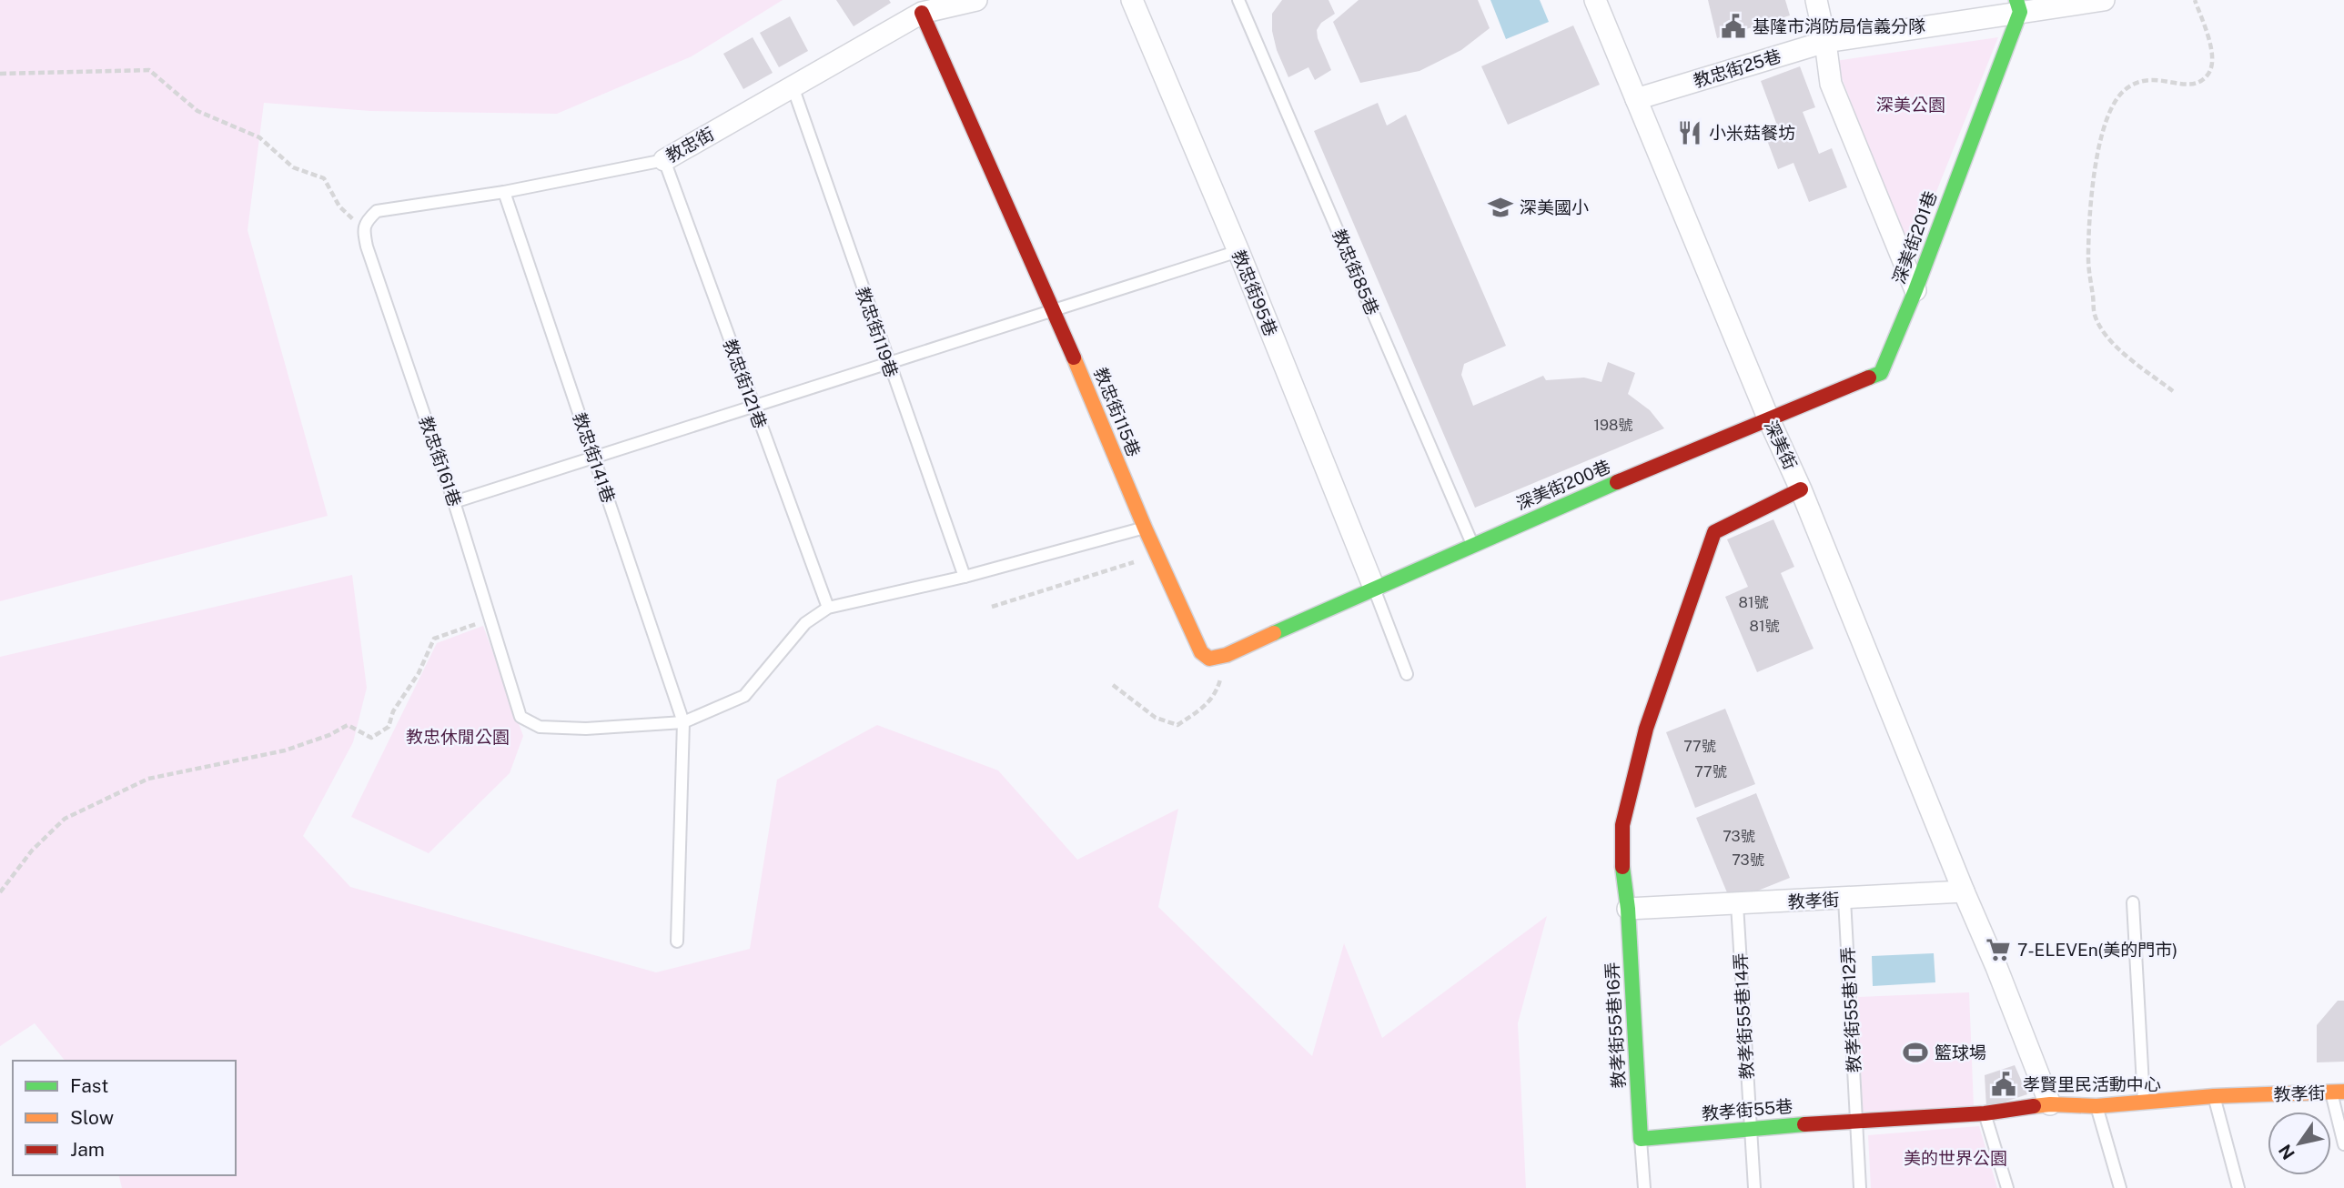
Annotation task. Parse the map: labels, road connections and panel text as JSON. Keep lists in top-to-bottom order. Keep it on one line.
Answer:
{"streets":{"street":["教忠街25巷","教忠街","深美街201巷","教忠街95巷","教忠街115巷","深美街","深美街200巷","教孝街","教孝街55巷16弄","教孝街55巷"],"lane":["教忠街85巷","教忠街119巷","教忠街121巷","教忠街141巷","教忠街161巷","教孝街55巷12弄","教孝街55巷14弄"]},"crossings":[["教忠街25巷","深美街201巷"],["教忠街25巷","深美街"],["教忠街","教忠街119巷"],["教忠街","教忠街121巷"],["教忠街","教忠街115巷"],["教忠街","教忠街141巷"],["教忠街","教忠街161巷"],["深美街201巷","深美街"],["深美街201巷","深美街200巷"],["教忠街85巷","深美街200巷"],["教忠街95巷","深美街200巷"],["深美街","深美街200巷"],["深美街","教孝街"],["教忠街141巷","教忠街161巷"],["教孝街","教孝街55巷12弄"],["教孝街","教孝街55巷14弄"],["教孝街","教孝街55巷16弄"],["教孝街","教孝街55巷"],["教孝街55巷12弄","教孝街55巷"],["教孝街55巷14弄","教孝街55巷"],["教孝街55巷16弄","教孝街55巷"]],"parks":["深美公園","教忠休閒公園","美的世界公園"],"places":{"public building":["基隆市消防局信義分隊","孝賢里民活動中心"],"restaurant":["小米菇餐坊"],"school or university":["深美國小"],"supermarket":["7-ELEVEn(美的門市)"],"sports":["籃球場"]},"house_numbers":["198號","81號","81號","77號","77號","73號","73號"],"legend":["Fast","Slow","Jam"],"north":"bottom left"}
